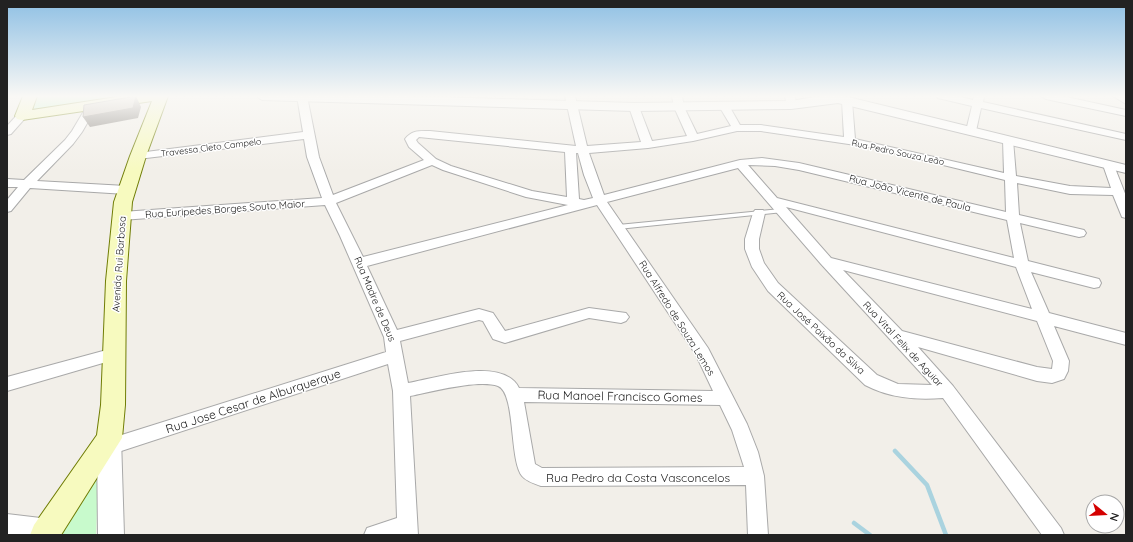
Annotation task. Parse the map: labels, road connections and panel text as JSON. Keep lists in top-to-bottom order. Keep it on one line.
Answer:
{"streets":{"main road":["Avenida Rui Barbosa"],"street":["Travessa Cleto Campelo","Rua Pedro Souza Leão","Rua João Vicente de Paula","Rua Euripedes Borges Souto Maior","Rua Madre de Deus","Rua Alfredo de Souza Lemos","Rua José Paixão da Silva","Rua Vital Felix de Aguiar","Rua Manoel Francisco Gomes","Rua Jose Cesar de Alburquerque","Rua Pedro da Costa Vasconcelos"]},"crossings":[["Travessa Cleto Campelo","Avenida Rui Barbosa"],["Travessa Cleto Campelo","Rua Madre de Deus"],["Rua Pedro Souza Leão","Rua Euripedes Borges Souto Maior"],["Rua Pedro Souza Leão","Rua Alfredo de Souza Lemos"],["Rua João Vicente de Paula","Rua Vital Felix de Aguiar"],["Rua Euripedes Borges Souto Maior","Avenida Rui Barbosa"],["Rua Euripedes Borges Souto Maior","Rua Madre de Deus"],["Avenida Rui Barbosa","Rua Jose Cesar de Alburquerque"],["Rua Madre de Deus","Rua Jose Cesar de Alburquerque"],["Rua Alfredo de Souza Lemos","Rua Manoel Francisco Gomes"],["Rua Alfredo de Souza Lemos","Rua Pedro da Costa Vasconcelos"],["Rua José Paixão da Silva","Rua Vital Felix de Aguiar"],["Rua Manoel Francisco Gomes","Rua Pedro da Costa Vasconcelos"]],"north":"right"}
